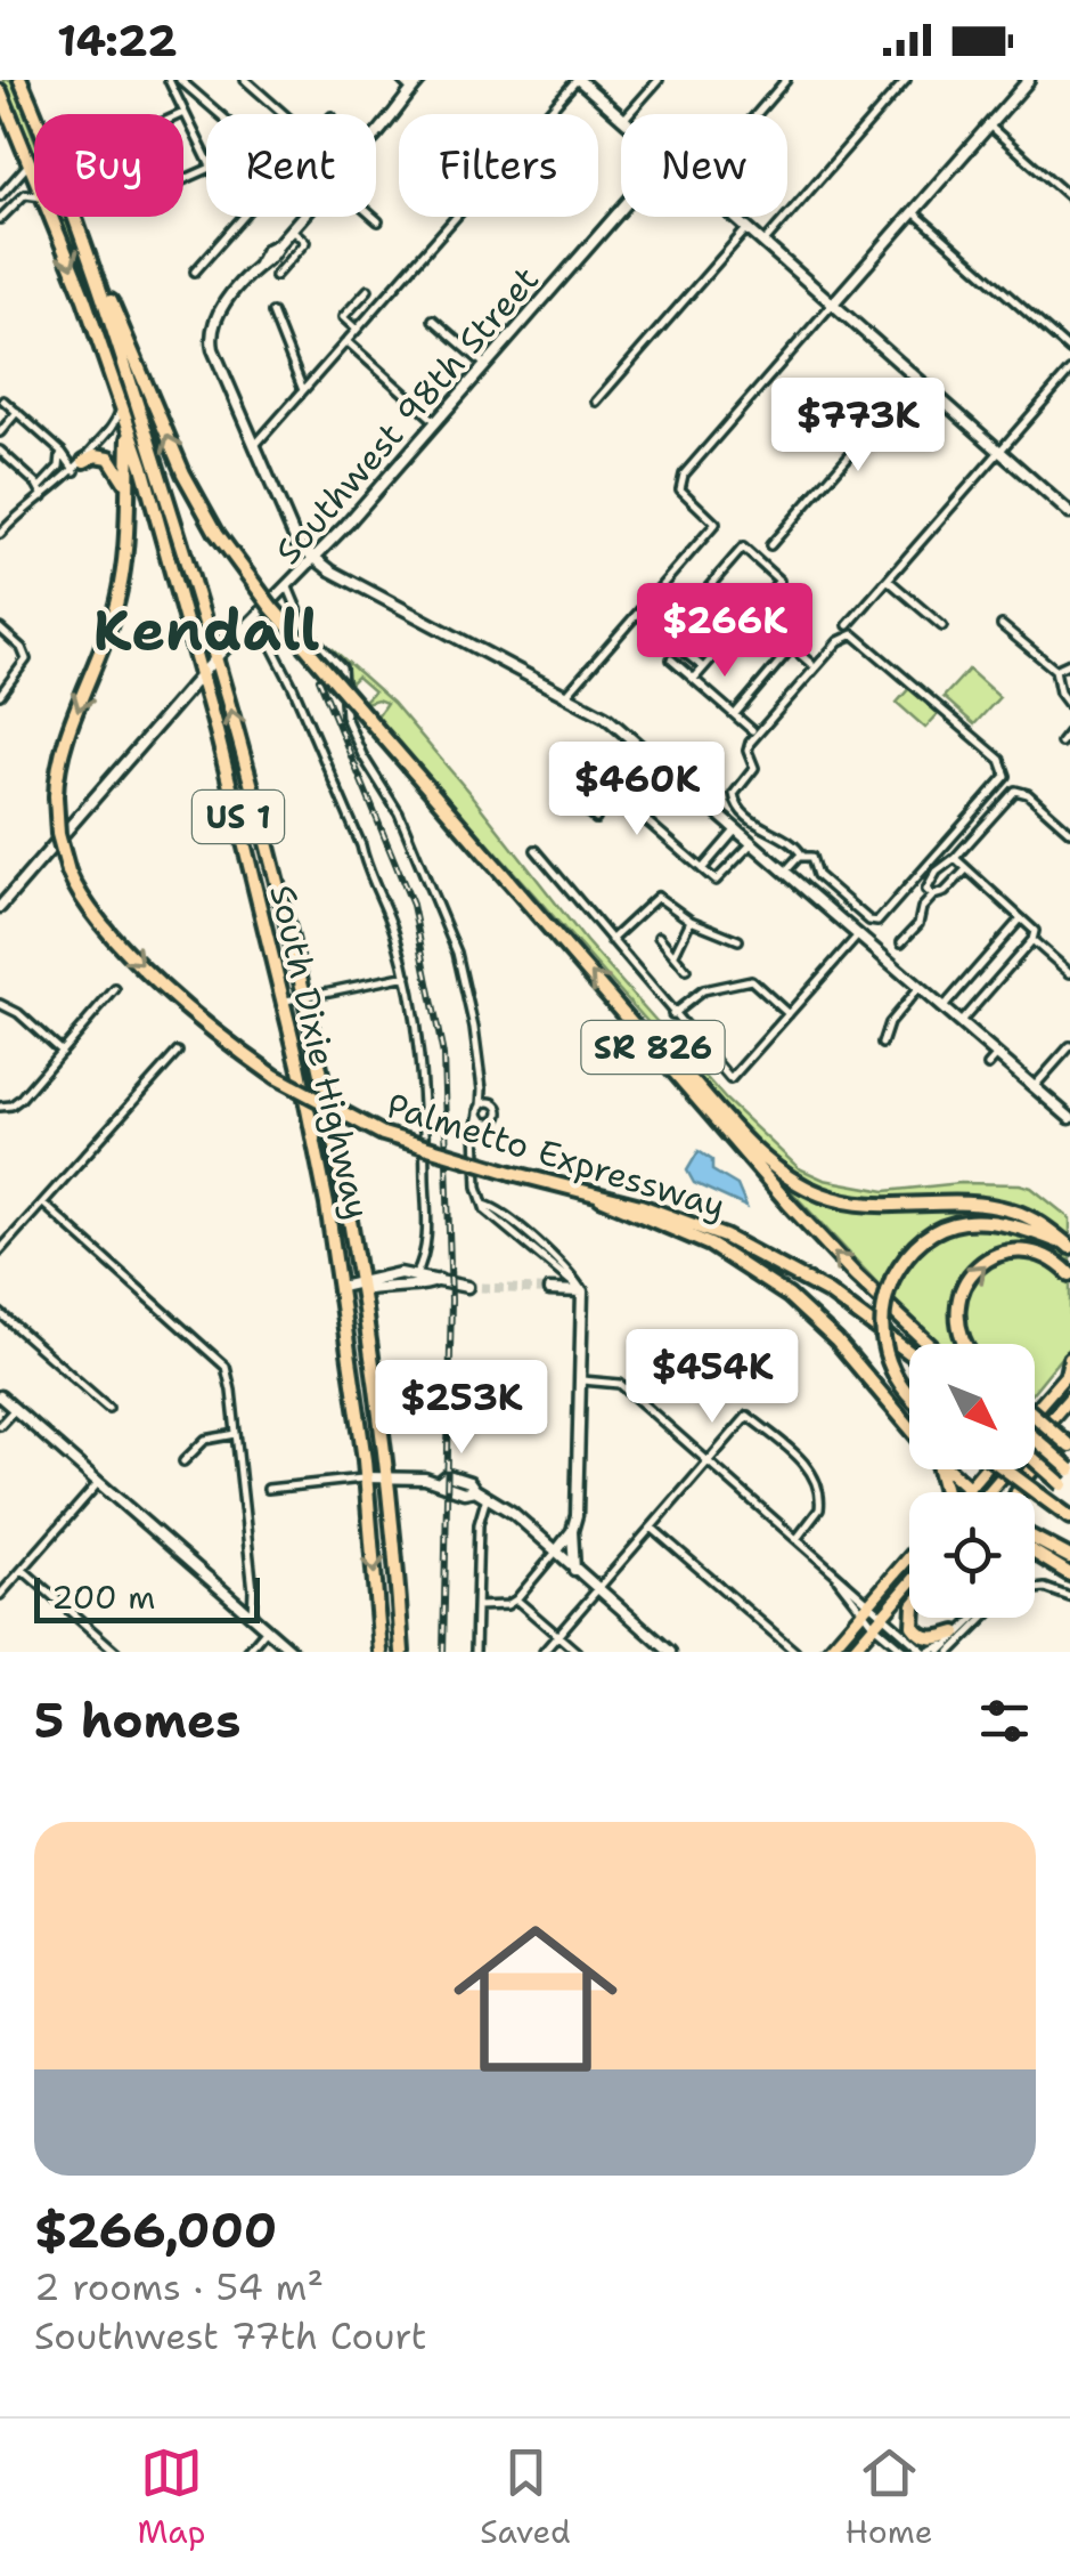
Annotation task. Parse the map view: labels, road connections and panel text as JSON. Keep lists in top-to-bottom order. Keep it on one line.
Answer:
{"streets":{"highway":["US 1","SR 826","South Dixie Highway","Palmetto Expressway"],"street":["Southwest 98th Street"]},"crossings":[["Southwest 98th Street","South Dixie Highway"],["US 1","South Dixie Highway"],["South Dixie Highway","Palmetto Expressway"]],"districts":["Kendall"],"scale_bar":"200 m","north":"bottom right","page":{"status":"14:22","chip":["Buy","Rent","Filters","New"],"price":["$773K","$266K","$460K","$454K","$253K"],"scale":"200 m","heading":"5 homes","list":[{"name":"$266,000","note":"2 rooms · 54 m² · Southwest 77th Court"}],"tabs":["Map","Saved","Home"]}}
